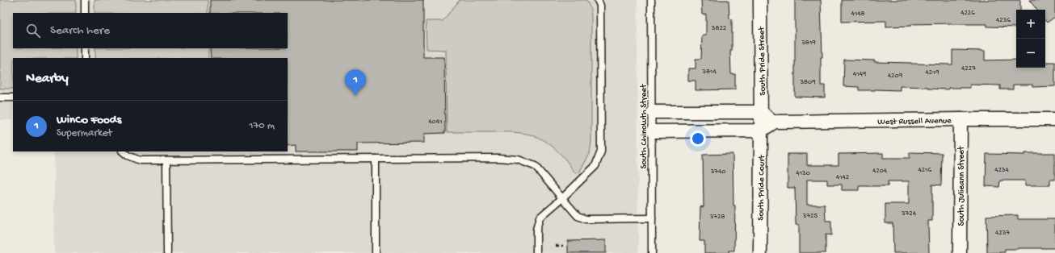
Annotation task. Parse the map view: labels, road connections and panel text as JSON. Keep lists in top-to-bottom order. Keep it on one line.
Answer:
{"streets":{"street":["South Pride Street","West Russell Avenue","South Julieann Street","South Pride Court"],"lane":["South Chinowth Street"]},"crossings":[["South Pride Street","West Russell Avenue"],["South Pride Street","South Pride Court"],["West Russell Avenue","South Julieann Street"],["West Russell Avenue","South Pride Court"]],"house_numbers":["4226","4148","4236","3822","3819","4227","3814","4219","4149","4209","3809","4041","4216","4234","4204","3740","4130","4142","3724","3725","3728","4237"],"page":{"map_buttons":["+","−"],"search":"Search here","heading":"Nearby","pins":"1","list":[{"mark":"1","name":"WinCo Foods","note":"Supermarket","value":"170 m"}]}}
